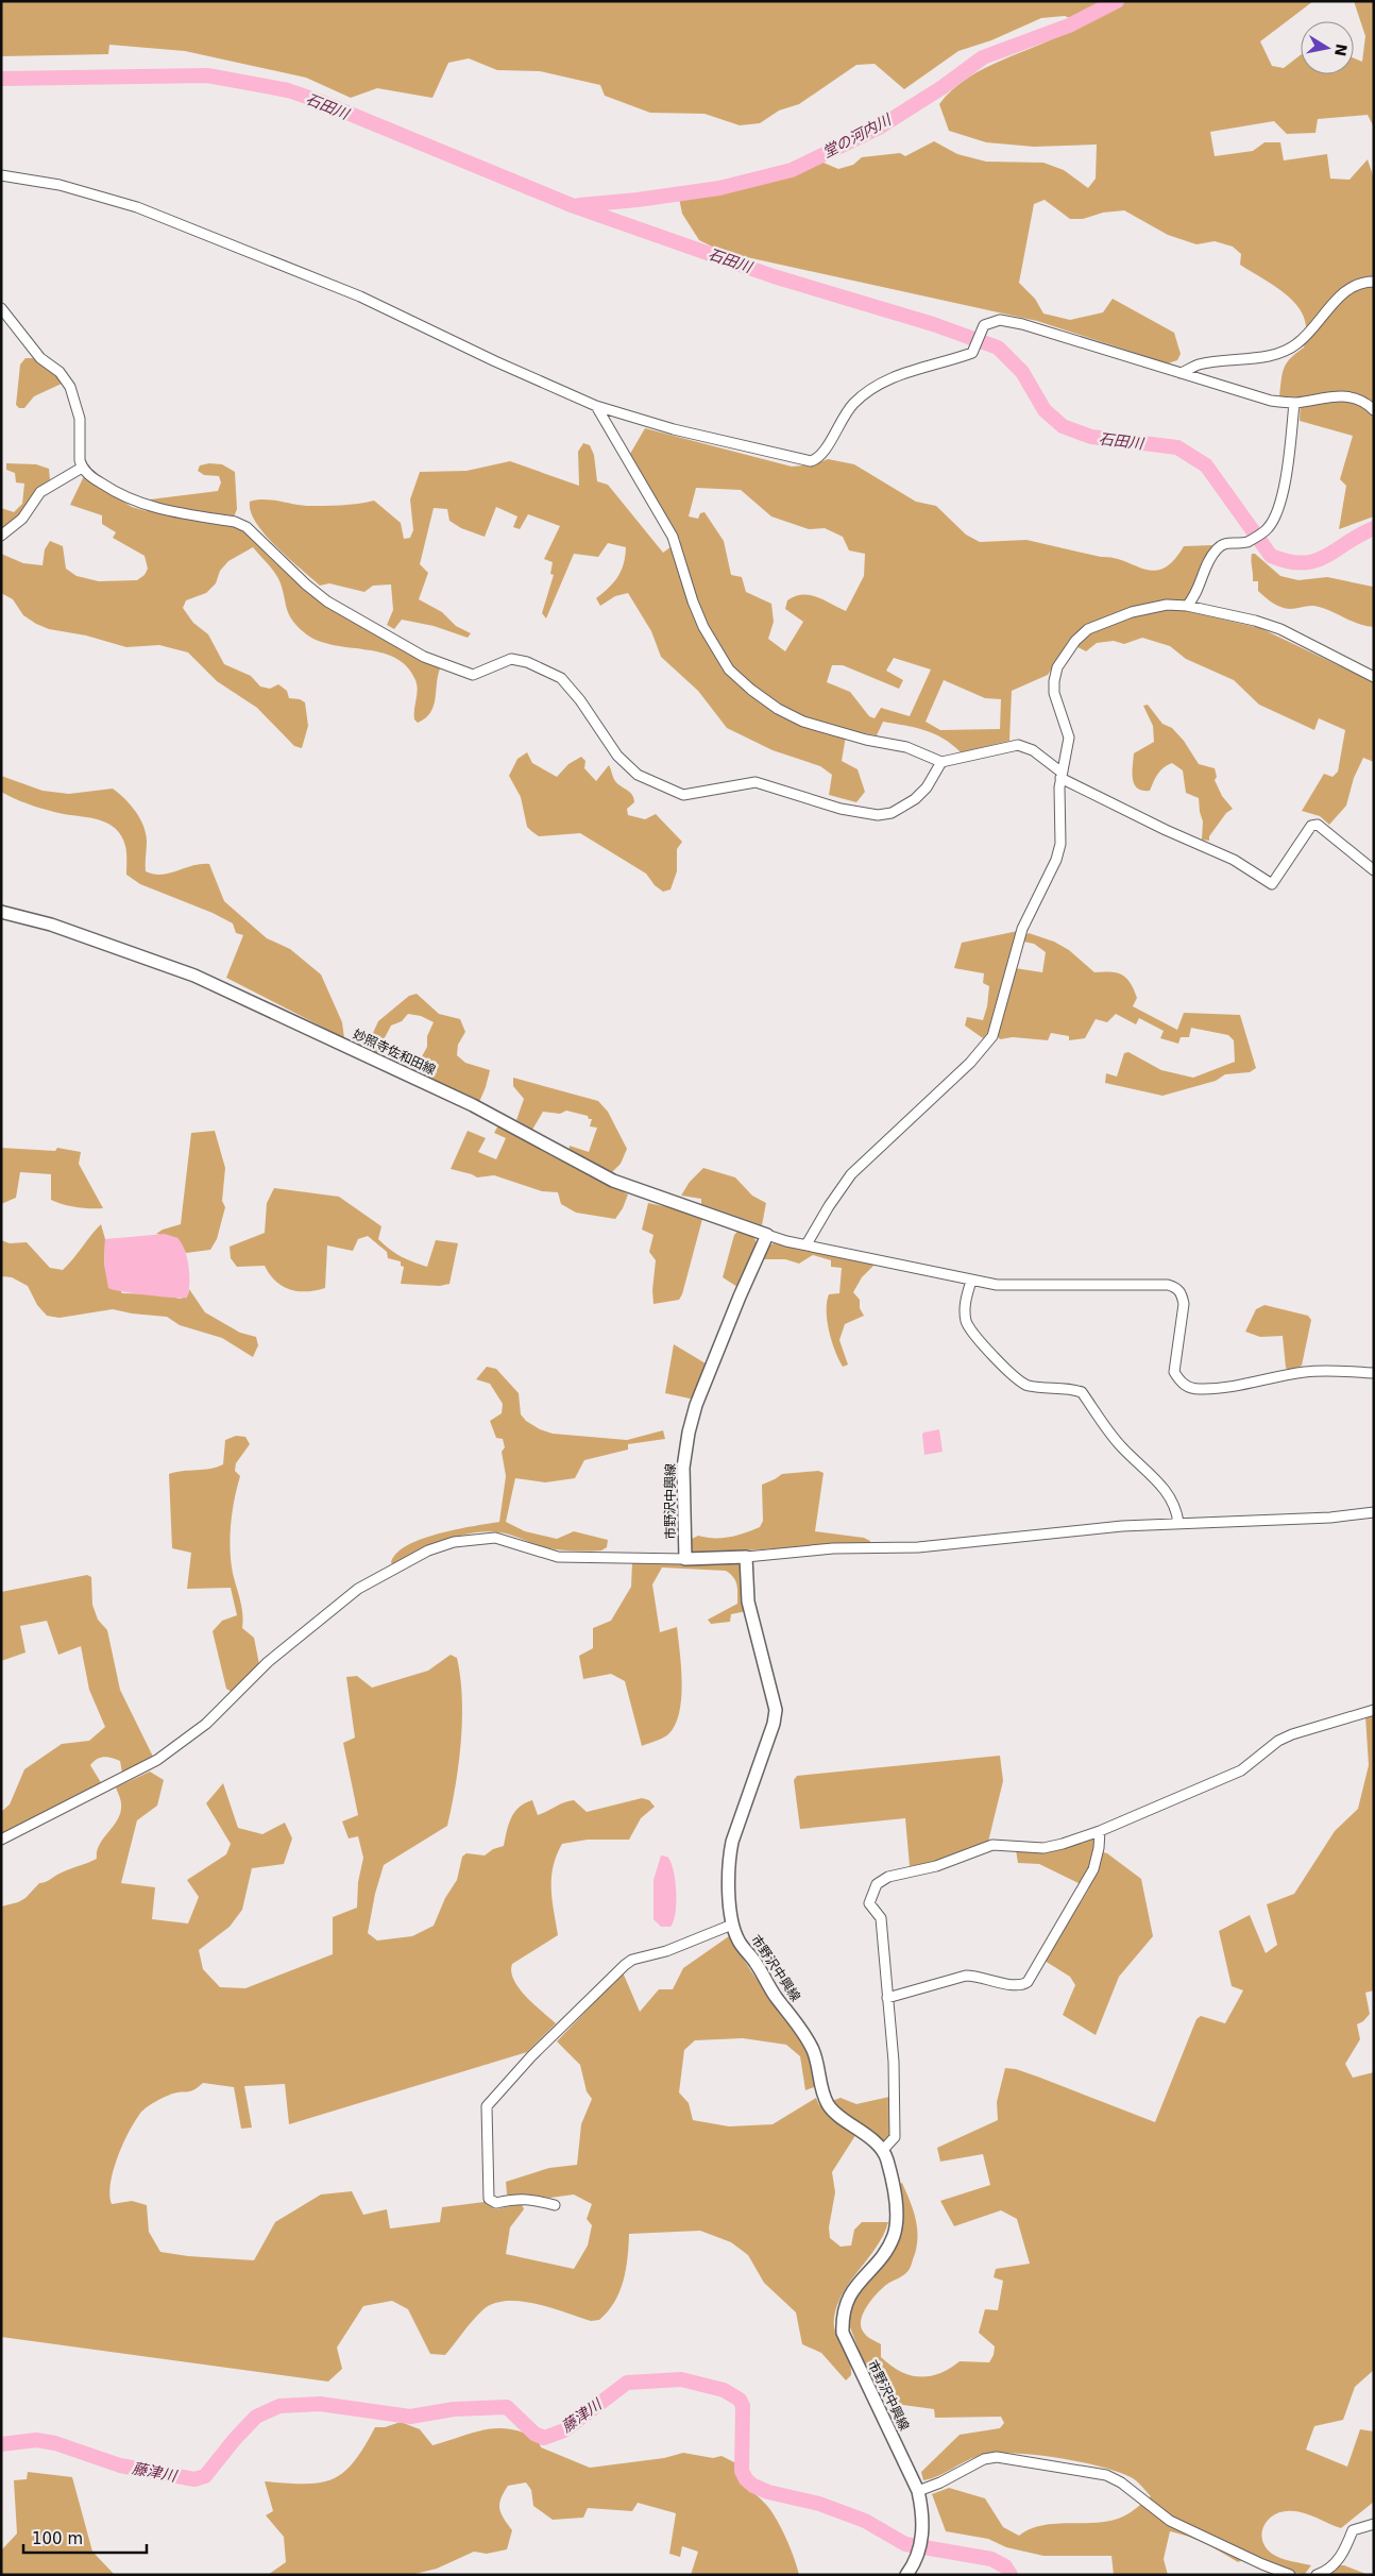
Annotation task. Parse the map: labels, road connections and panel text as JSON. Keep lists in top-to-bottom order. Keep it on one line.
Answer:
{"streets":{"main road":["妙照寺佐和田線","市野沢中興線"]},"crossings":[["妙照寺佐和田線","市野沢中興線"]],"water":["石田川","堂の河内川","藤津川"],"scale_bar":"100 m","north":"right"}
